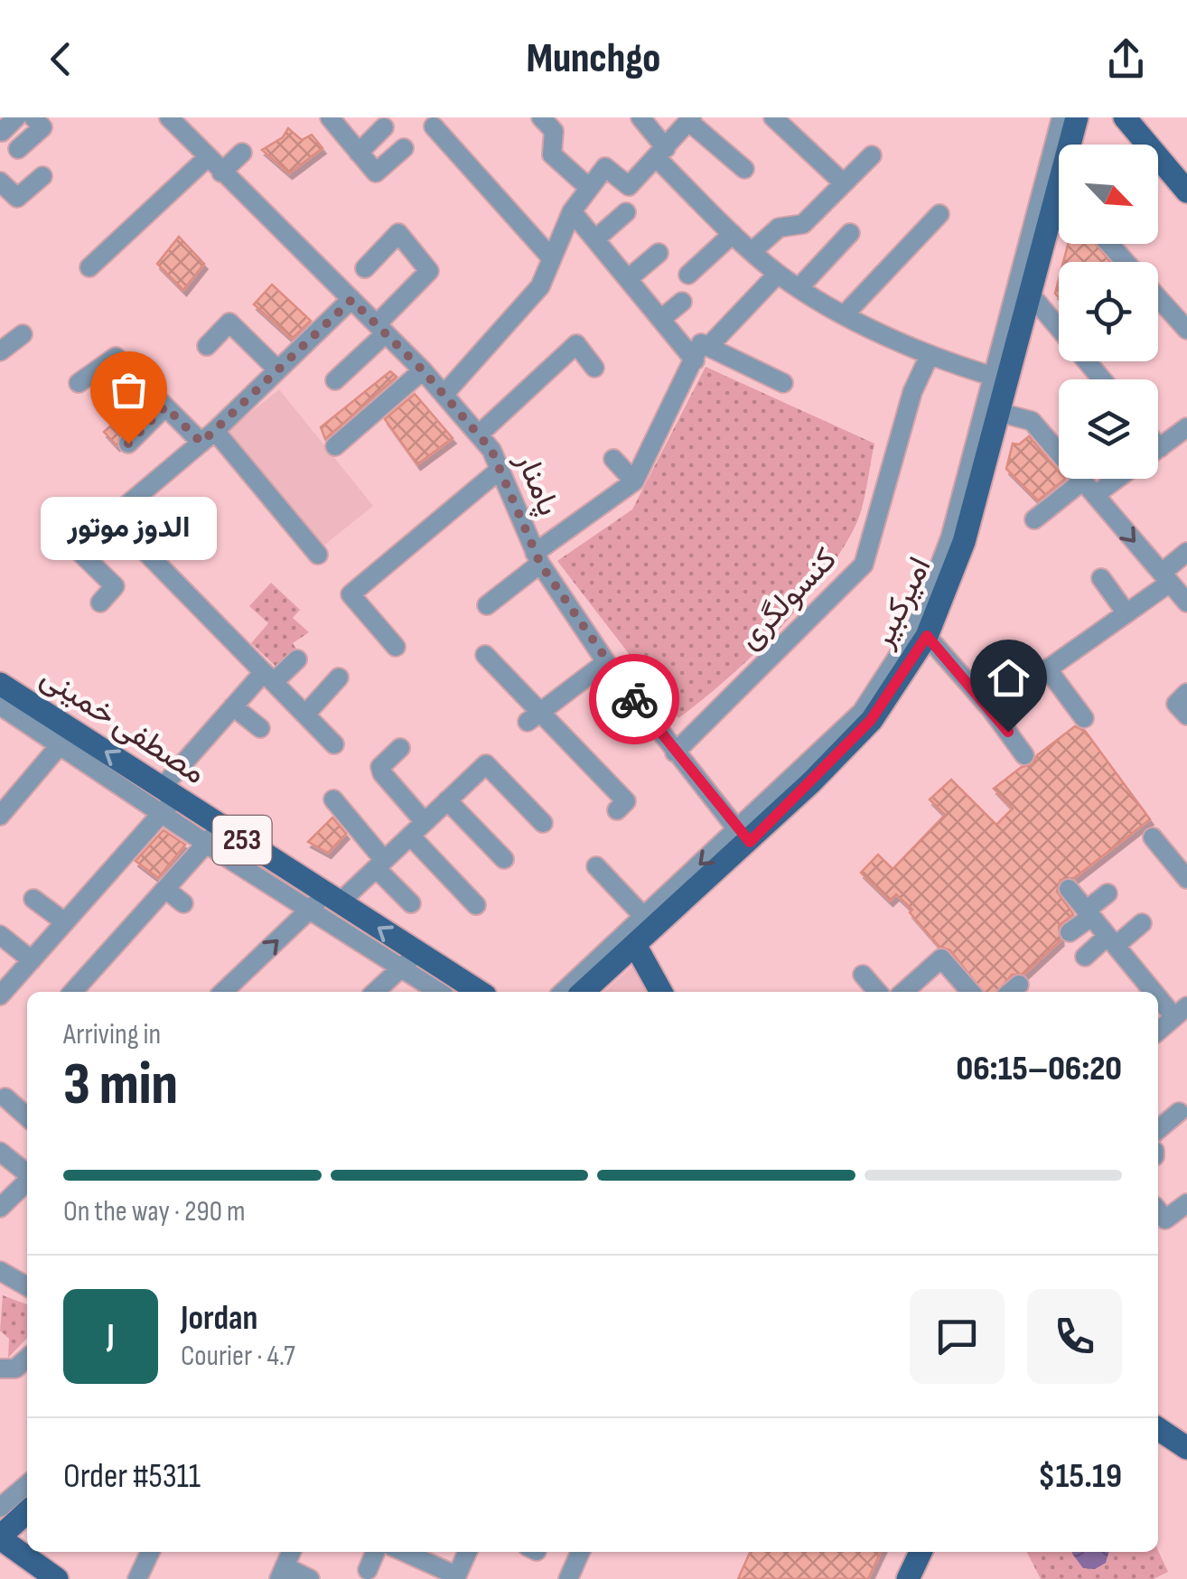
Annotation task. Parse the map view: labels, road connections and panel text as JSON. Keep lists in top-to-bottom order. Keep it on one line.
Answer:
{"streets":{"main road":["امیرکبیر","مصطفی خمینی","253"],"street":["پامنار","کنسولگری"]},"crossings":[["پامنار","کنسولگری"],["پامنار","امیرکبیر"]],"places":["الدوز موتور"],"north":"bottom right","page":{"header":"Munchgo","bubble":"الدوز موتور","heading":["3 min","Arriving in","06:15–06:20"],"panel":["Jordan","Courier · 4.7","Order #5311","$15.19"],"bar":"On the way · 290 m","round":"J"}}
